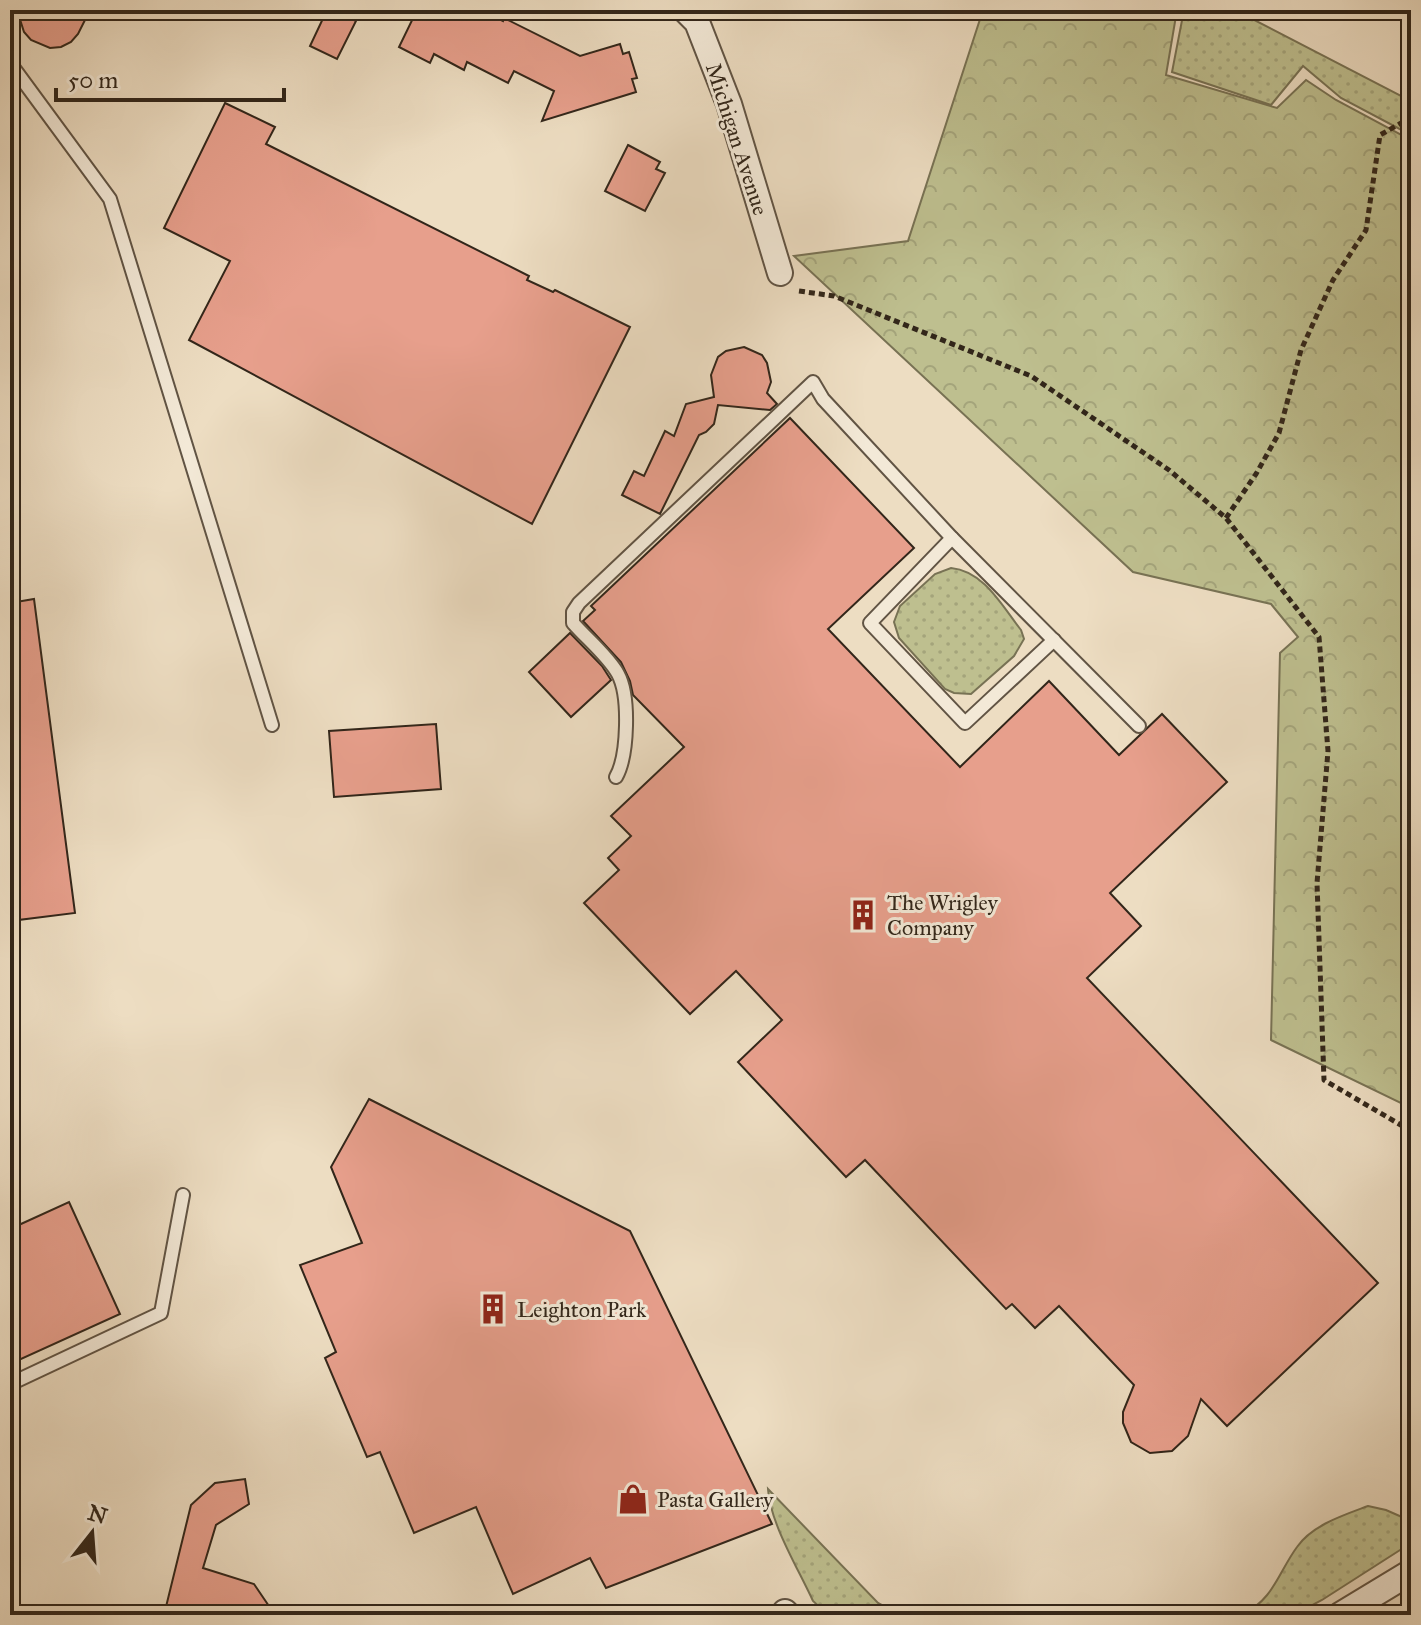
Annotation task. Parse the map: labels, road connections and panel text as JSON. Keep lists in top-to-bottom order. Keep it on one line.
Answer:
{"streets":{"street":["Michigan Avenue"]},"places":{"building":["The Wrigley Company","Leighton Park"],"shop":["Pasta Gallery"]},"scale_bar":"50 m","north":"top"}
